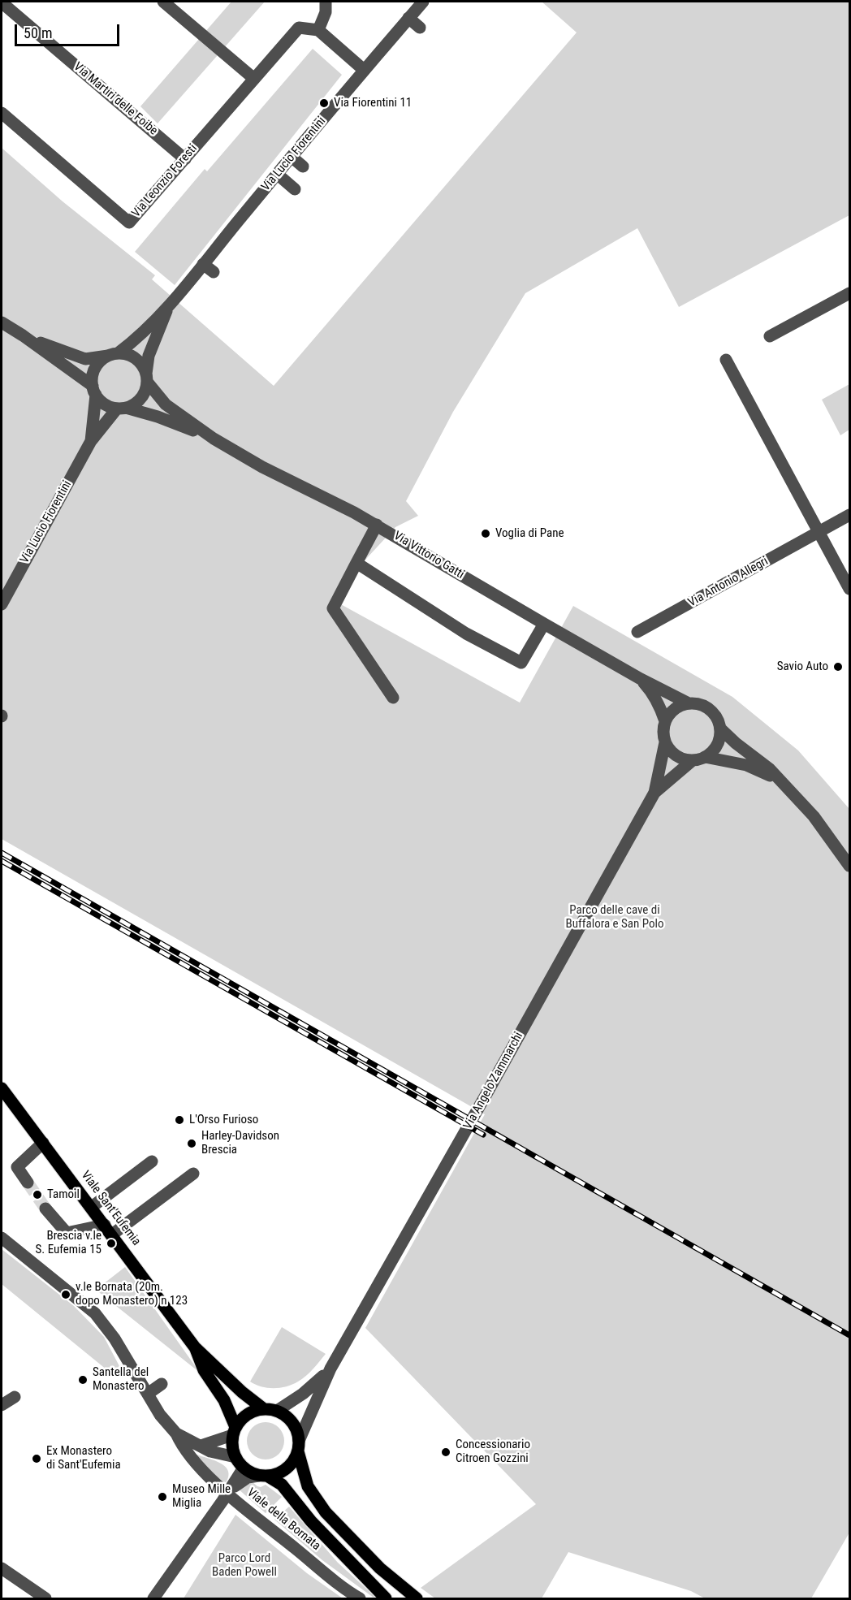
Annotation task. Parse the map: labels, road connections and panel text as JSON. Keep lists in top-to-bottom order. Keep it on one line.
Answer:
{"streets":{"main road":["Viale Sant'Eufemia","Viale della Bornata"],"street":["Via Martiri delle Foibe","Via Lucio Fiorentini","Via Leonzio Foresti","Via Vittorio Gatti","Via Antonio Allegri","Via Angelo Zammarchi"]},"crossings":[["Via Martiri delle Foibe","Via Leonzio Foresti"],["Via Lucio Fiorentini","Via Vittorio Gatti"],["Via Vittorio Gatti","Via Angelo Zammarchi"],["Via Angelo Zammarchi","Viale Sant'Eufemia"],["Via Angelo Zammarchi","Viale della Bornata"],["Viale Sant'Eufemia","Viale della Bornata"]],"parks":["Parco delle cave di Buffalora e San Polo","Parco Lord Baden Powell"],"places":["Via Fiorentini 11","Voglia di Pane","Savio Auto","L'Orso Furioso","Harley-Davidson Brescia","Tamoil","Brescia v.le S. Eufemia 15","v.le Bornata (20m. dopo Monastero) n 123","Santella del Monastero","Concessionario Citroen Gozzini","Ex Monastero di Sant'Eufemia","Museo Mille Miglia"],"scale_bar":"50 m"}
